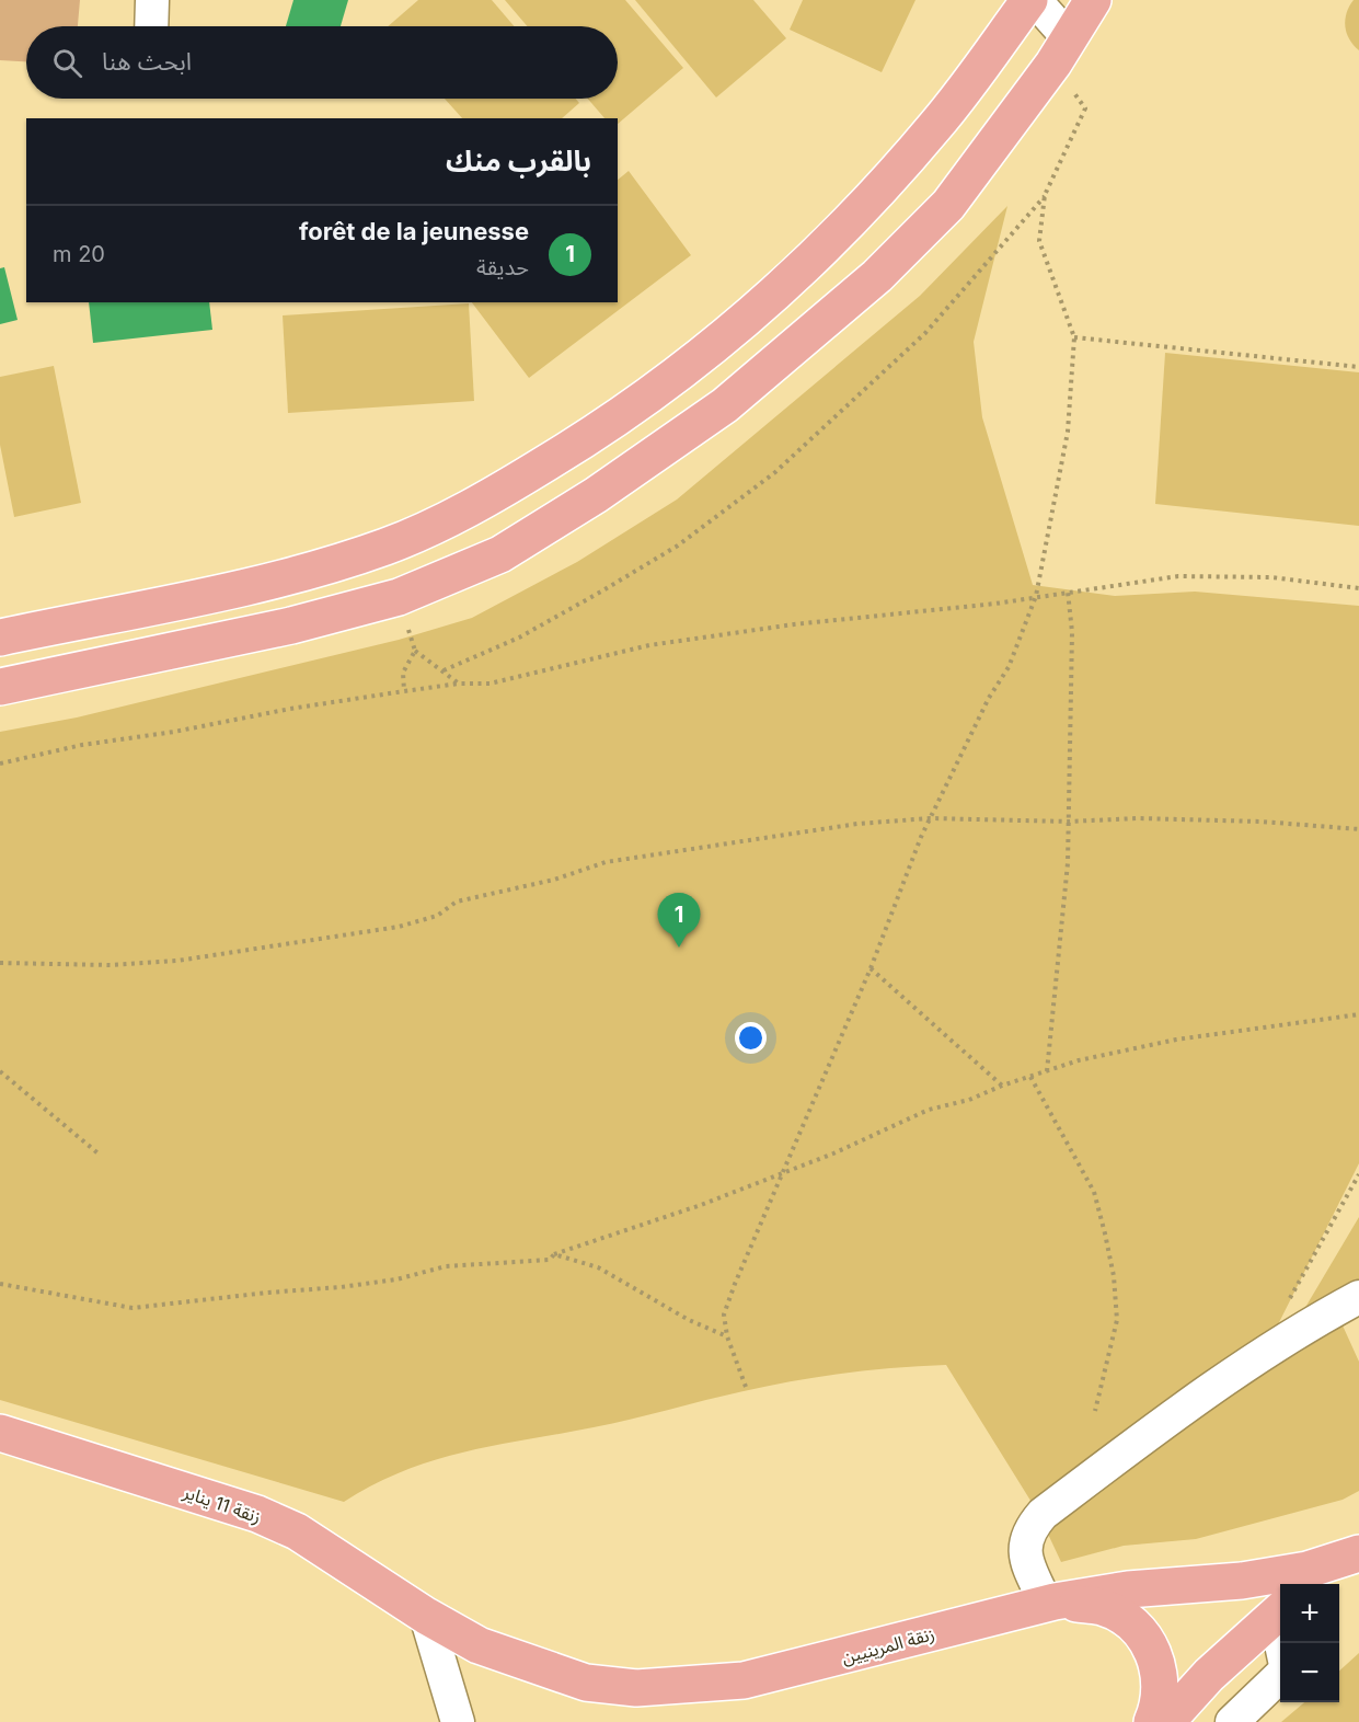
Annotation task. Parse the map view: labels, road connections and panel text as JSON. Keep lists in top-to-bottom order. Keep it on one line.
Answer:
{"streets":{"main road":["زنقة 11 يناير","زنقة المرينيين"]},"crossings":[["زنقة 11 يناير","زنقة المرينيين"]],"page":{"search":"ابحث هنا","heading":"بالقرب منك","list":[{"mark":"1","name":"forêt de la jeunesse","note":"حديقة","value":"20 m"}],"pins":"1","map_buttons":["+","−"]}}
